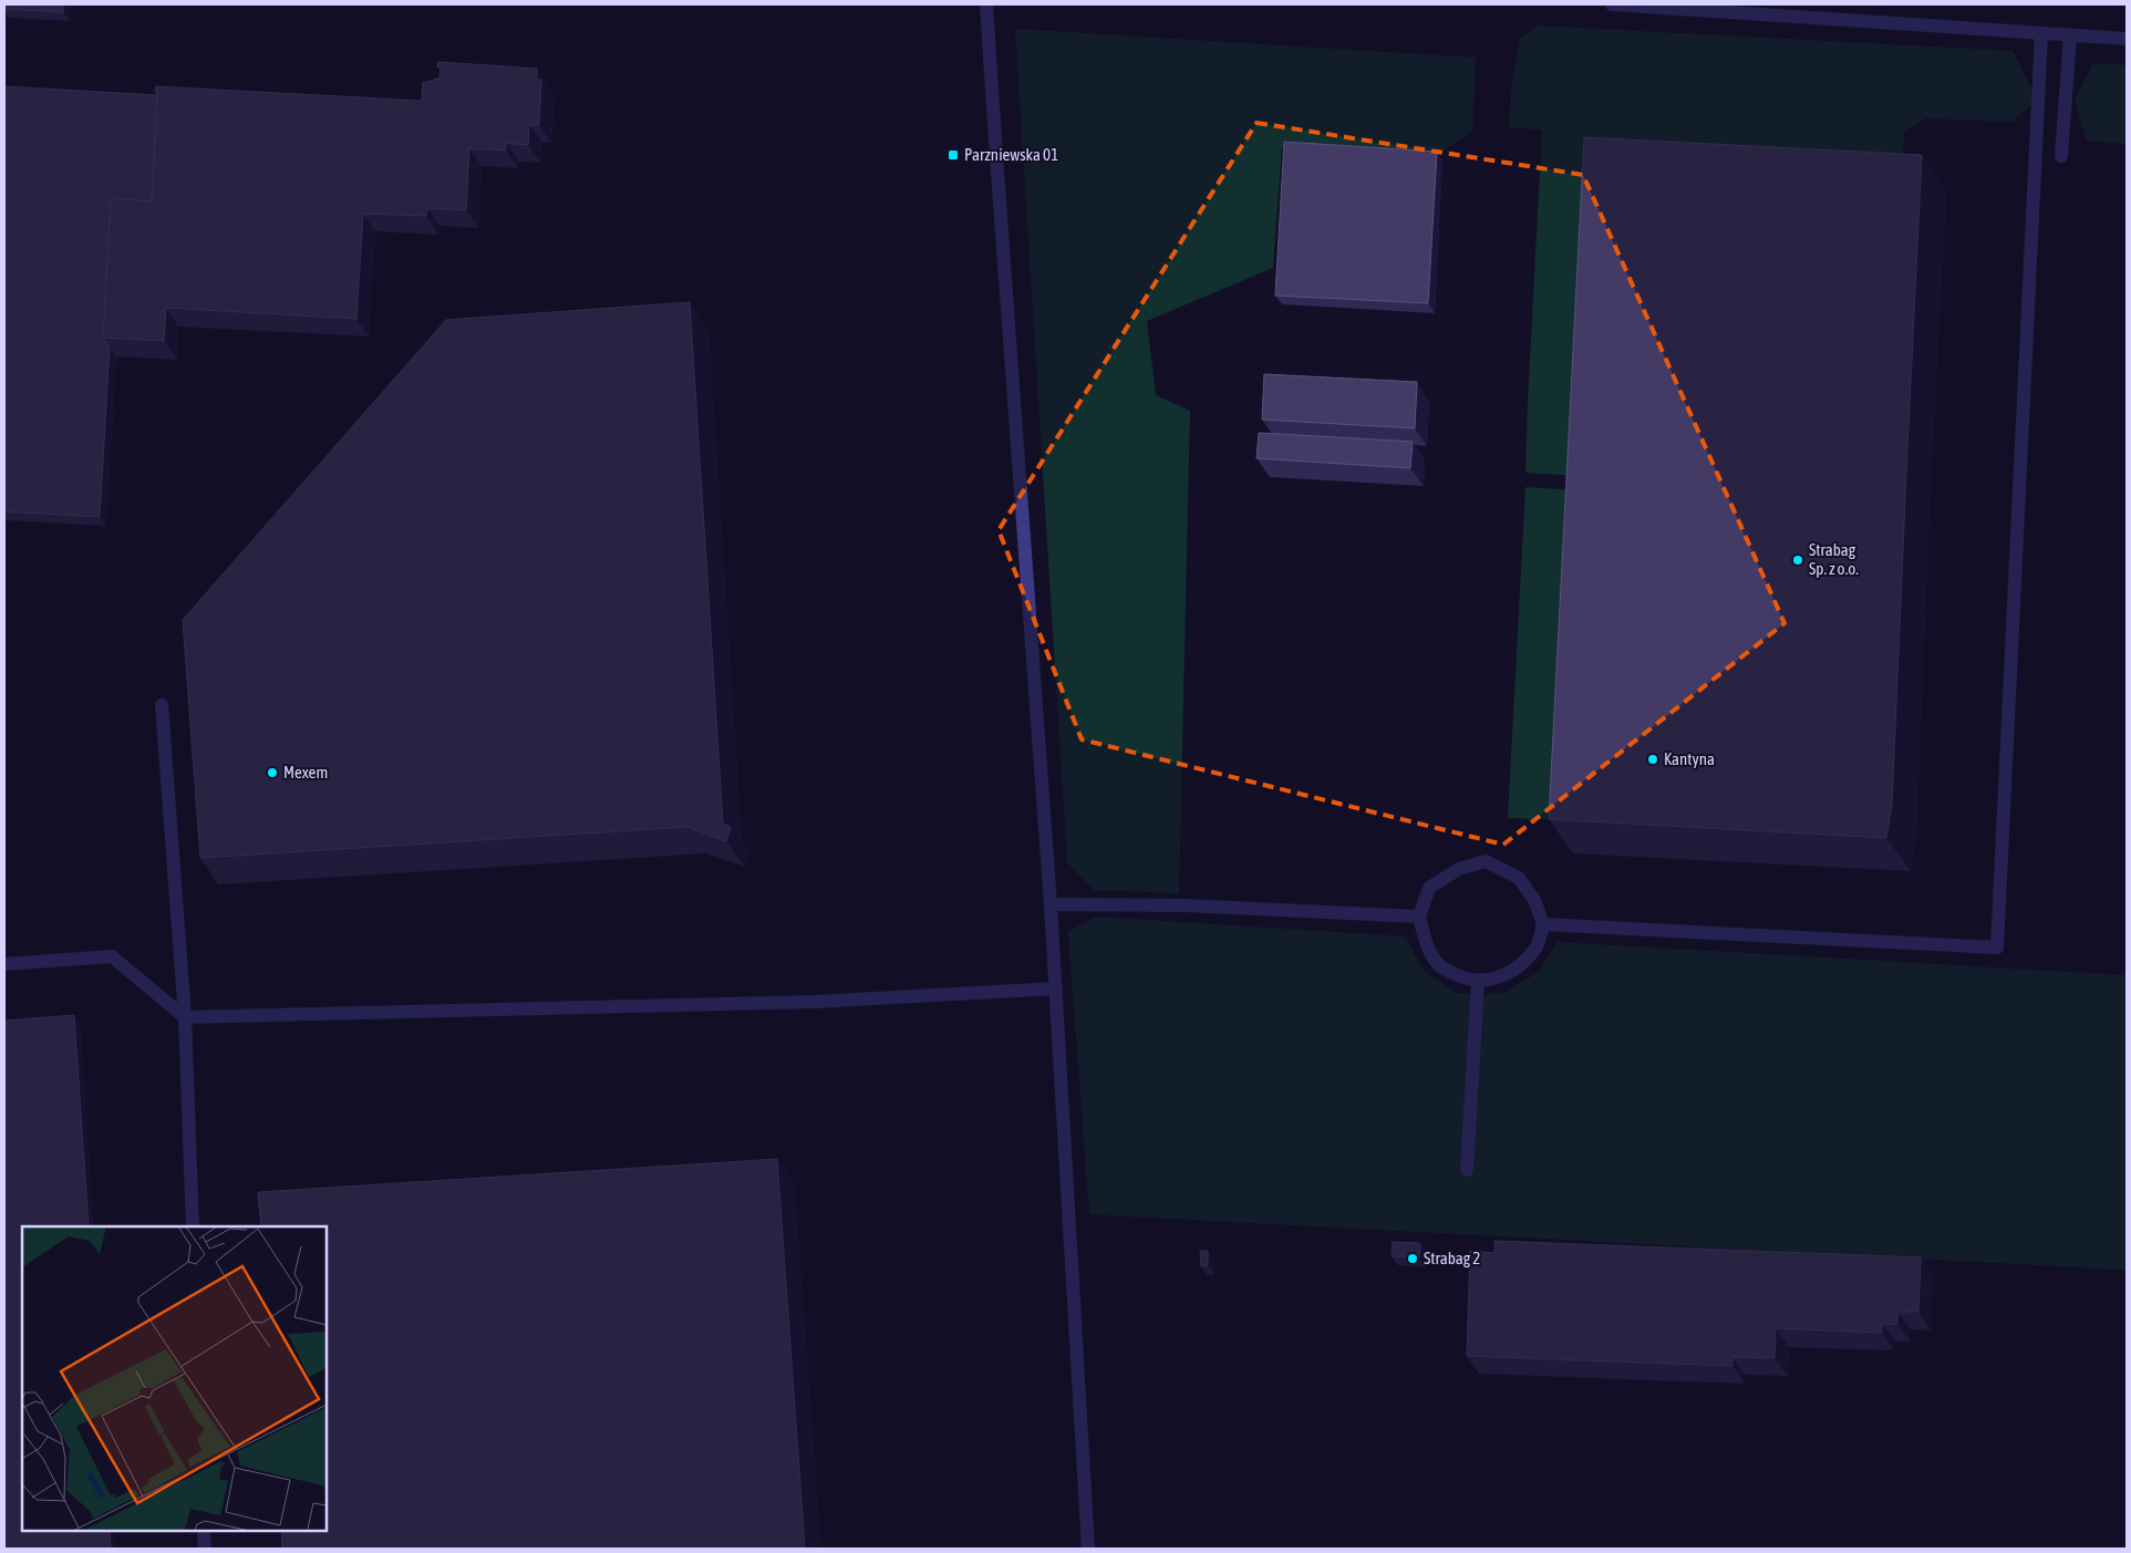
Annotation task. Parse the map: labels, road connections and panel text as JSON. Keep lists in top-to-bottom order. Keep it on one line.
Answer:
{"places":{"transit":["Parzniewska 01"],"other":["Strabag Sp. z o.o.","Kantyna","Mexem","Strabag 2"]}}
